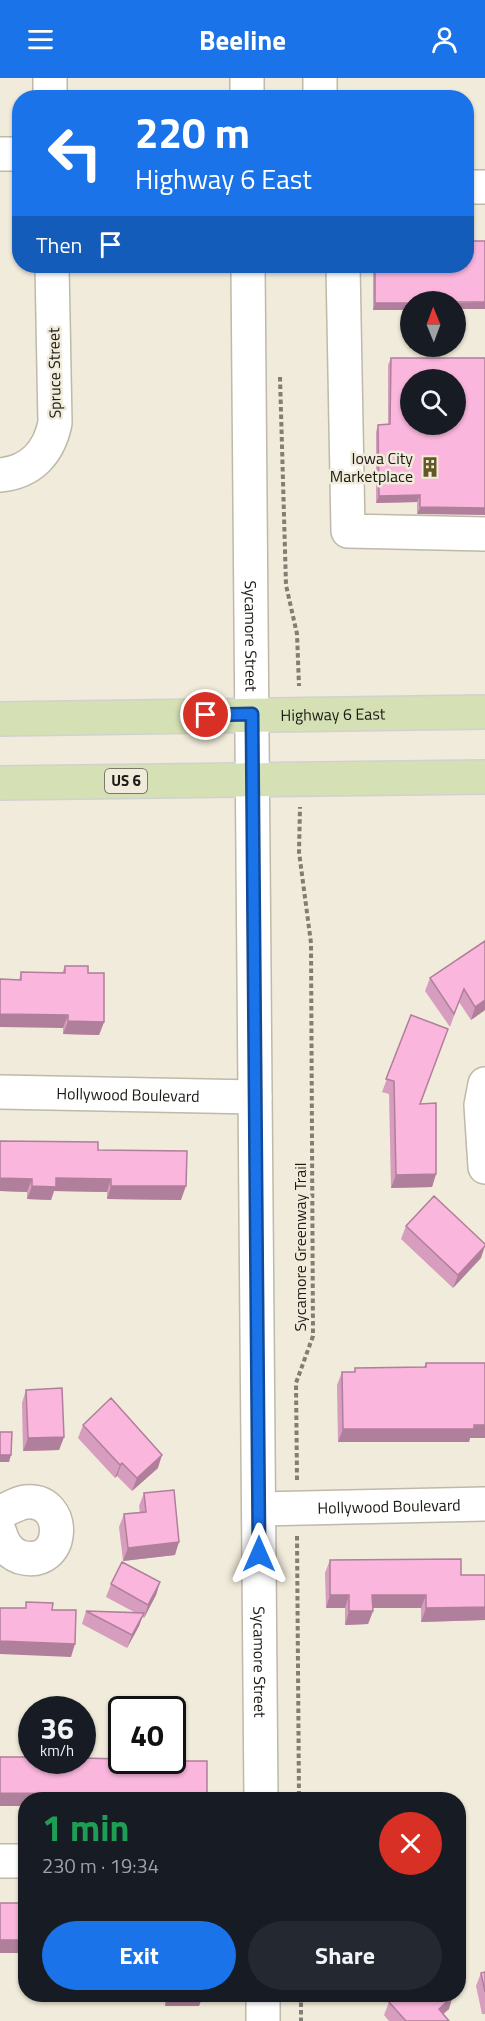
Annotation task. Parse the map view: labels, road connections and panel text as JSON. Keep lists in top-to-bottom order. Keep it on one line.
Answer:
{"streets":{"main road":["Highway 6 East","US 6"],"street":["Spruce Street","Sycamore Street","Hollywood Boulevard"],"path":["Sycamore Greenway Trail"]},"crossings":[["Sycamore Street","Highway 6 East"],["Sycamore Street","US 6"],["Sycamore Street","Hollywood Boulevard"],["US 6","Sycamore Greenway Trail"],["Hollywood Boulevard","Sycamore Greenway Trail"]],"places":{"building":["Iowa City Marketplace"]},"north":"top","page":{"header":"Beeline","turn":["220 m","Highway 6 East"],"then":"Then","speed":"36 km/h","limit":"40","heading":["1 min","230 m · 19:34"],"buttons":["Exit","Share"]}}
